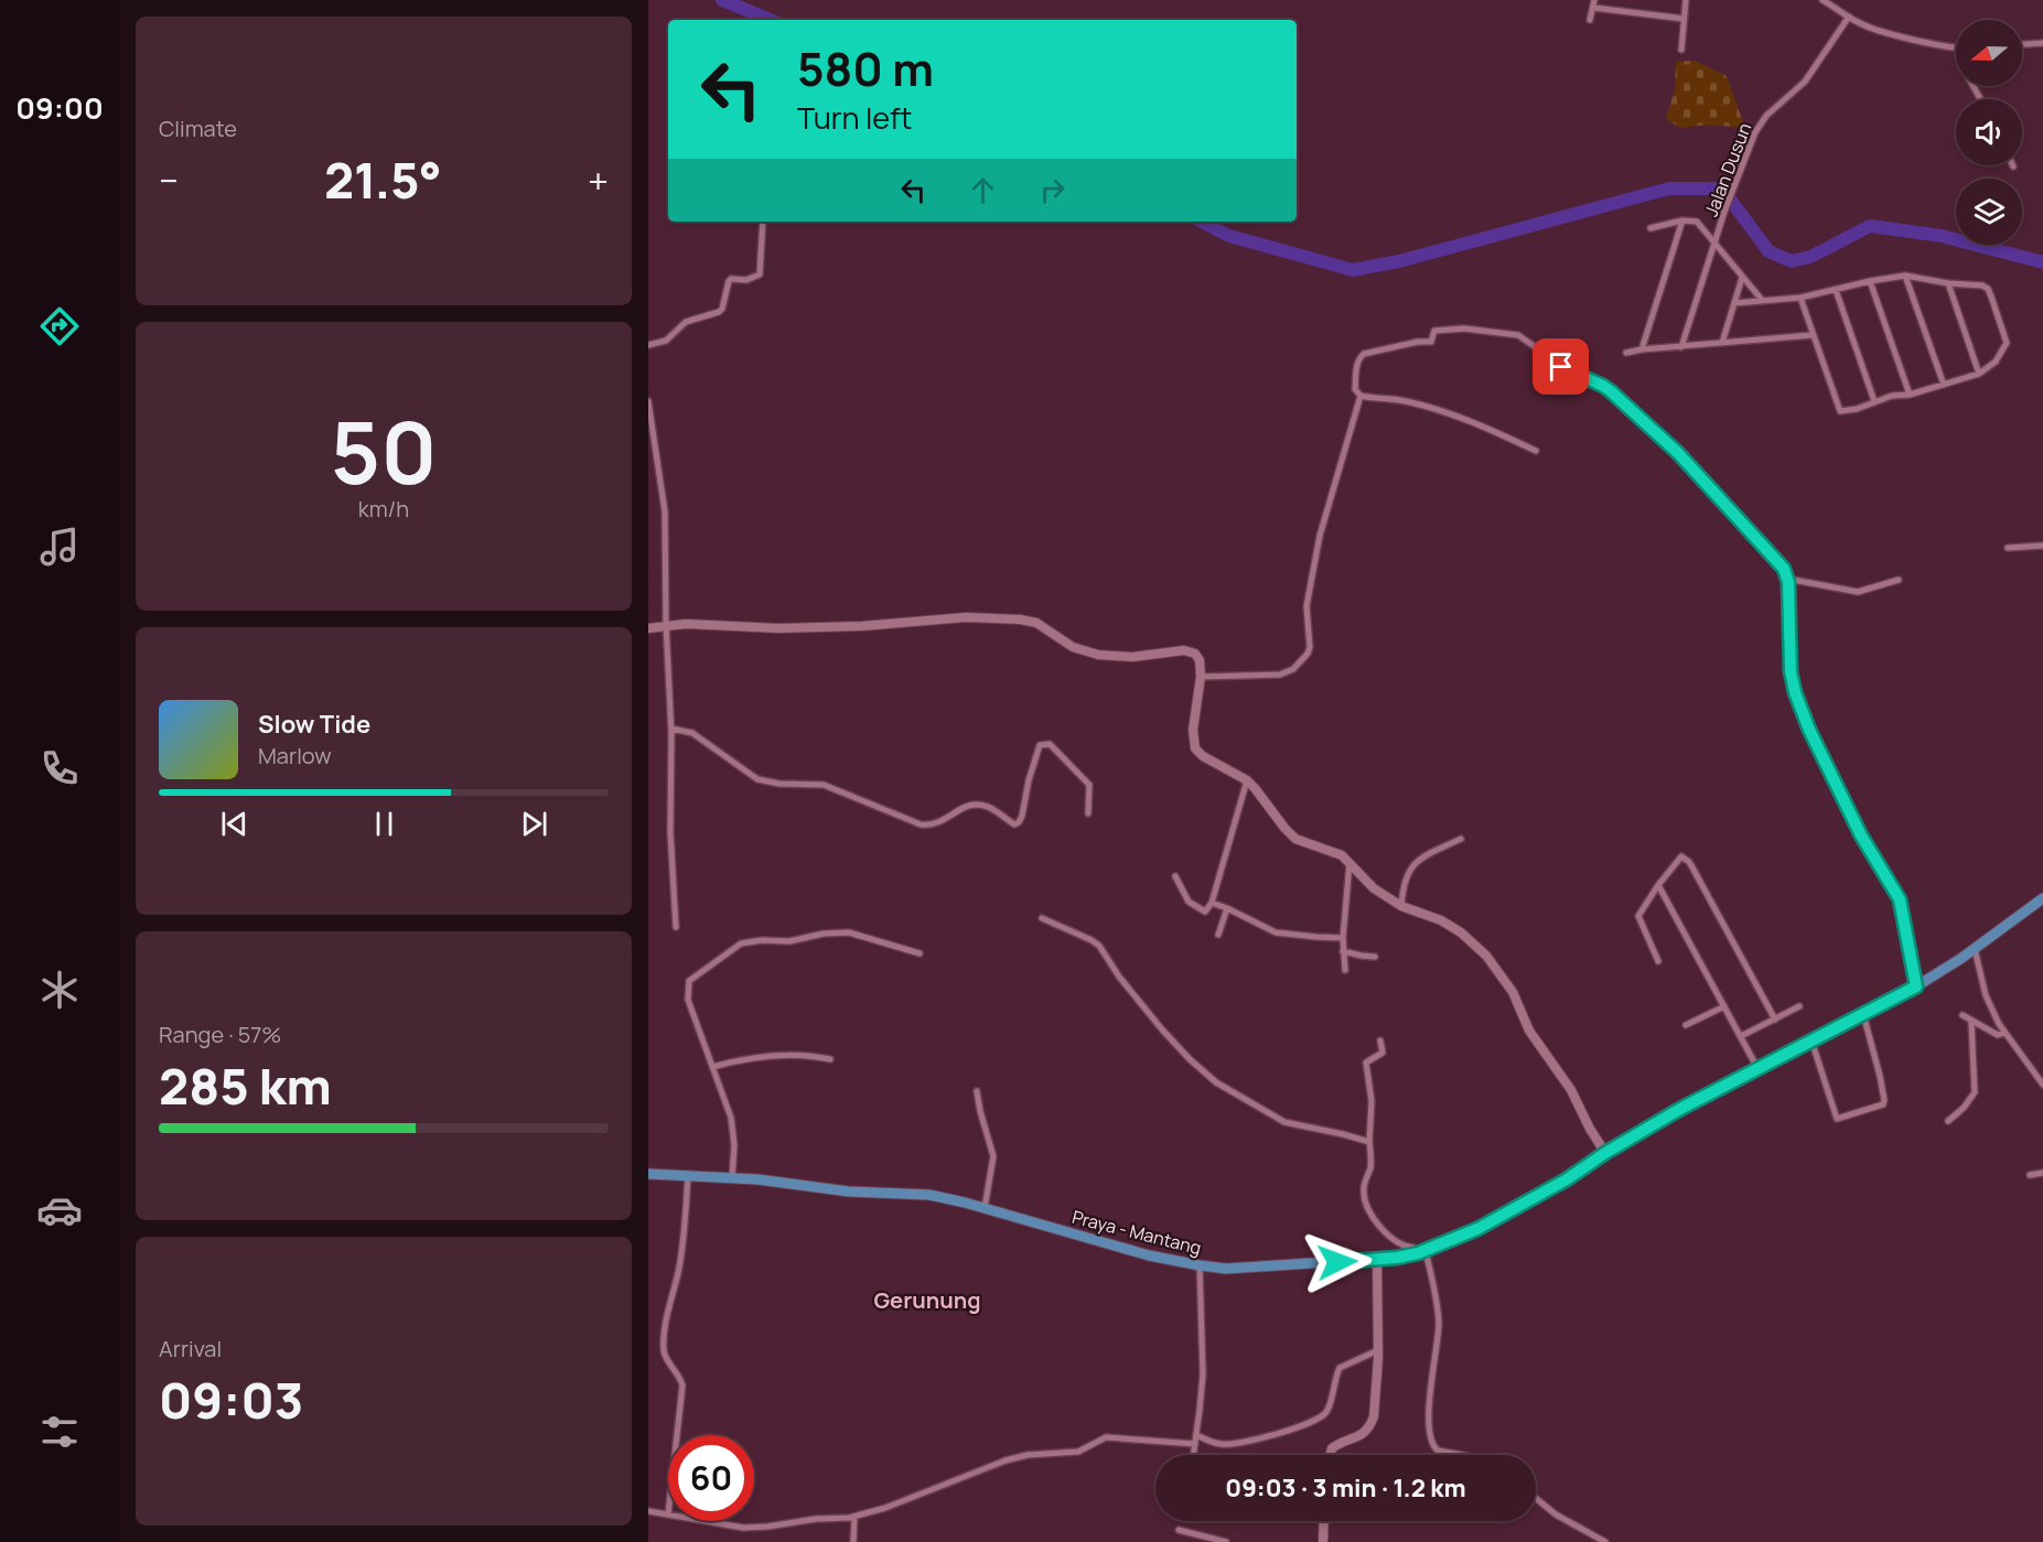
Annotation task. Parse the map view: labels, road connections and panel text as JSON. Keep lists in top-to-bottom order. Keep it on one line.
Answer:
{"streets":{"main road":["Praya - Mantang"],"street":["Jalan Dusun"]},"districts":["Gerunung"],"north":"left","page":{"tabs":"09:00","tile":["Climate",["50","km/h"],["Range · 57%","285 km"],["Arrival","09:03"]],"turn":["580 m","Turn left"],"heat":["−","21.5°","+"],"song":["Slow Tide","Marlow"],"limit":"60","trip":"09:03 · 3 min · 1.2 km"}}
